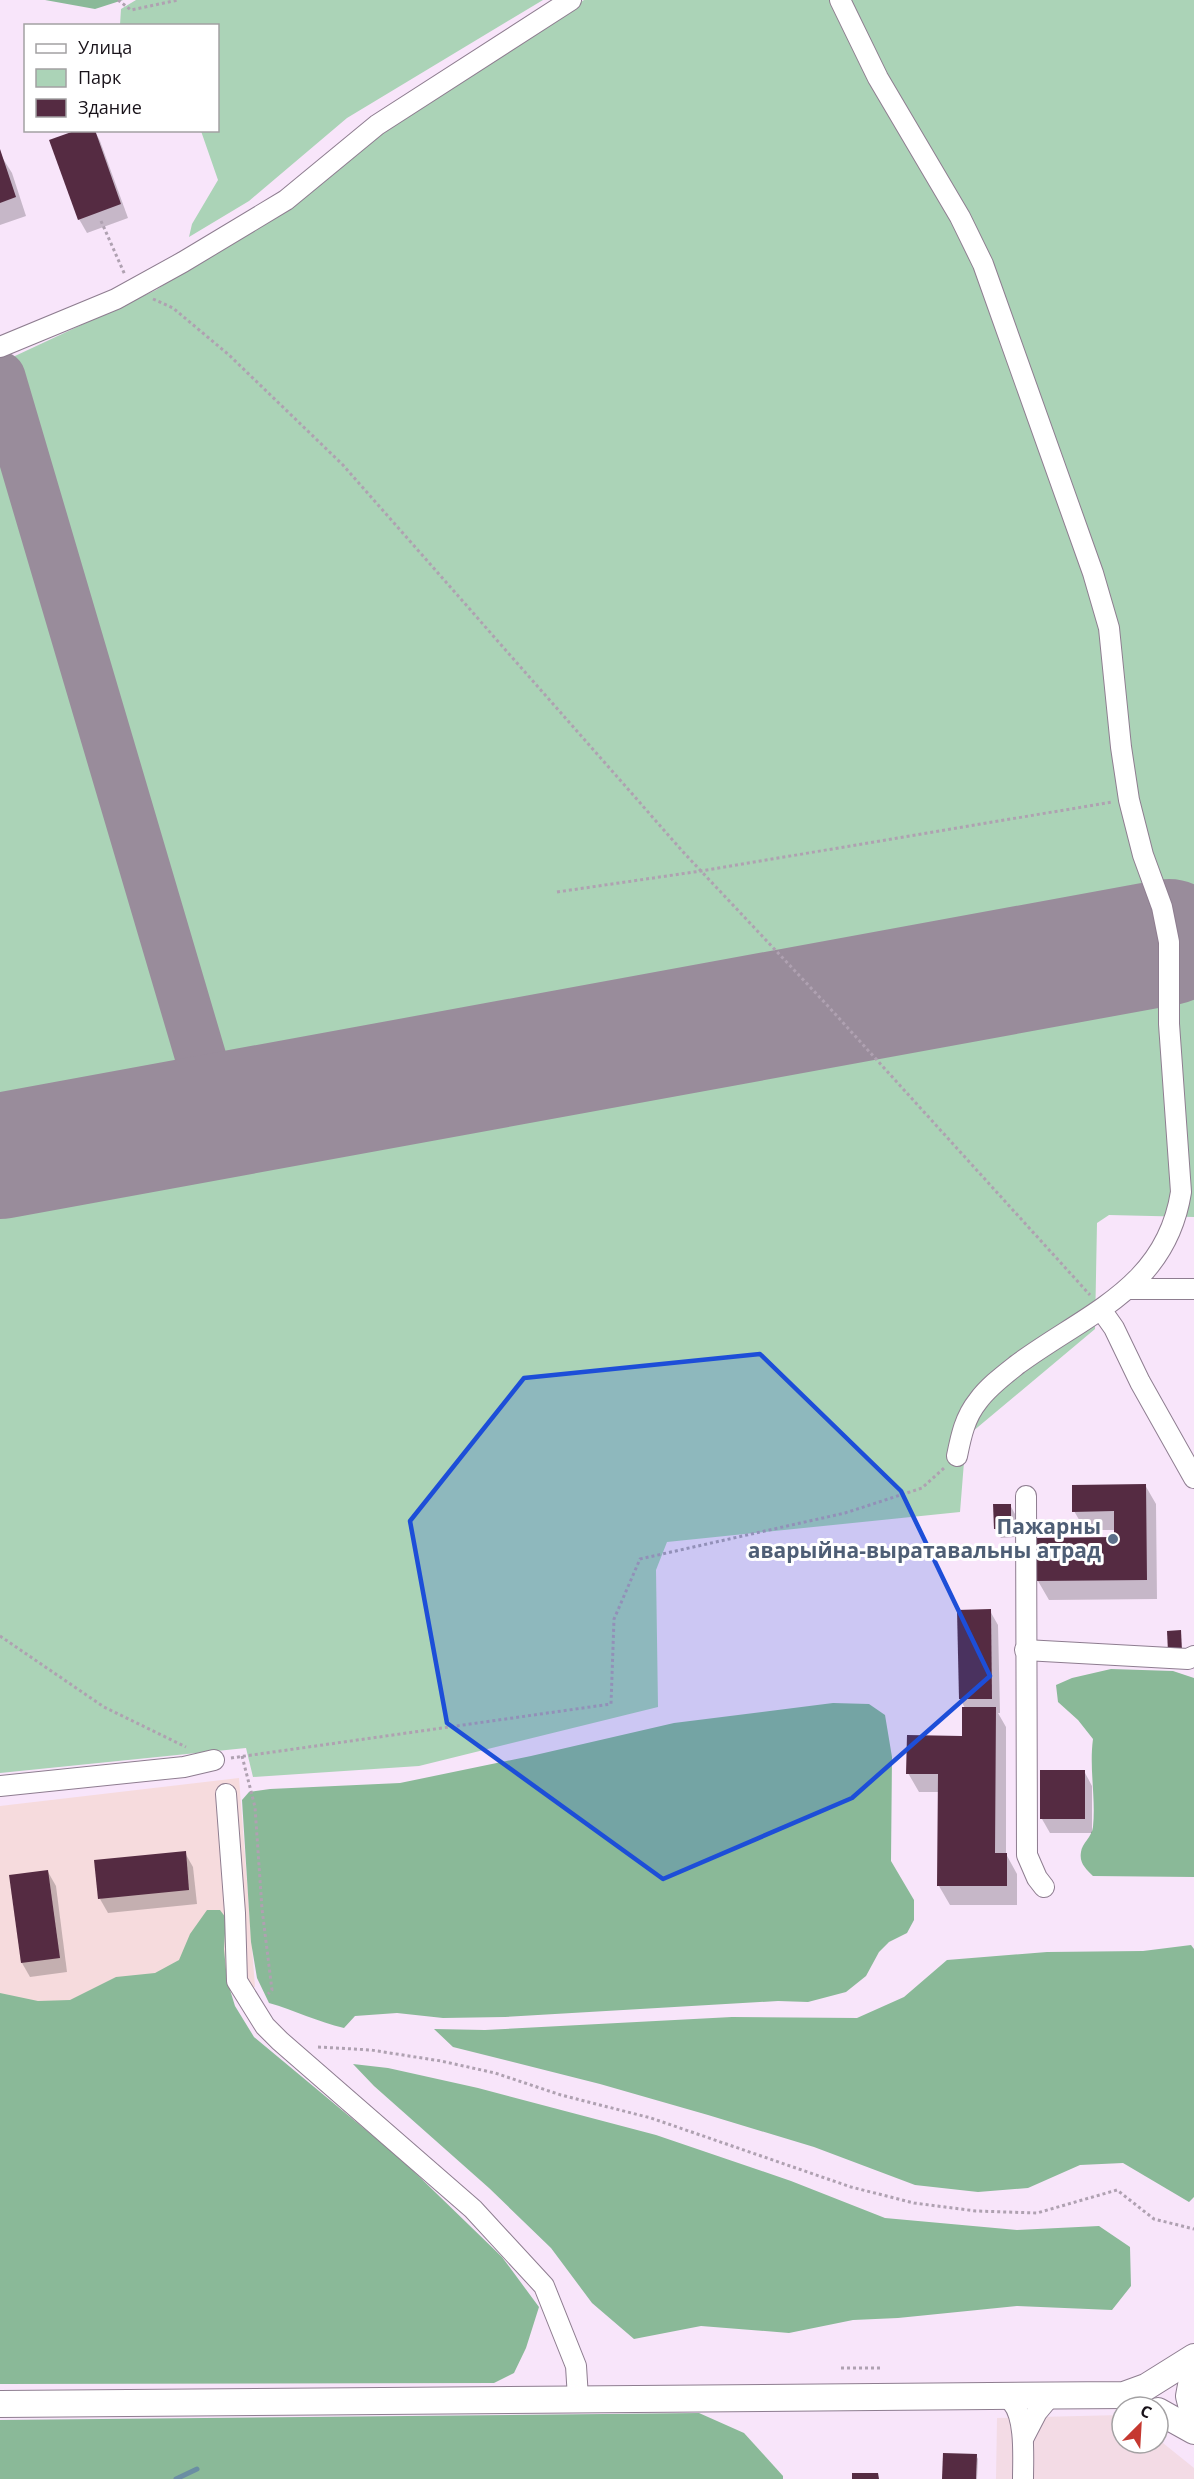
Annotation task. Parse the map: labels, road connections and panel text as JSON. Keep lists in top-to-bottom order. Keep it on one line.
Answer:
{"places":["Пажарны аварыйна-выратавальны атрад"],"legend":["Улица","Парк","Здание"],"north":"top right"}
